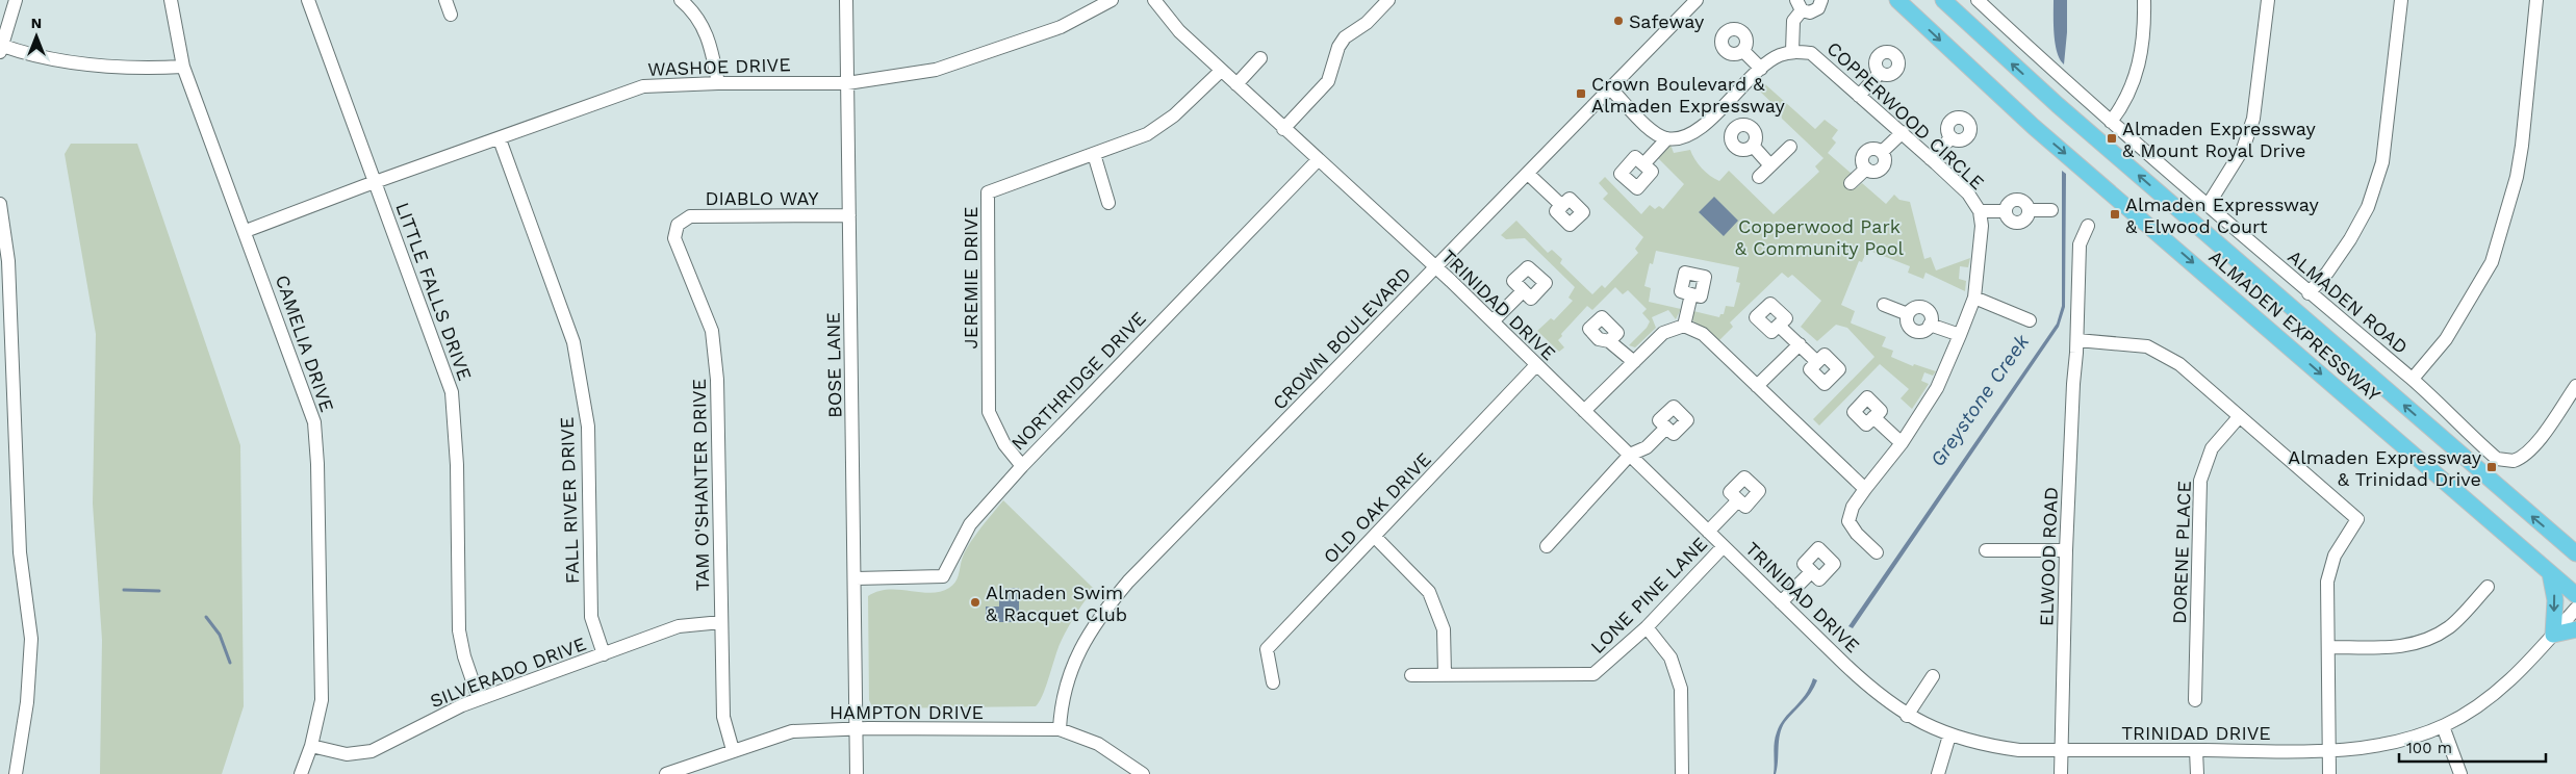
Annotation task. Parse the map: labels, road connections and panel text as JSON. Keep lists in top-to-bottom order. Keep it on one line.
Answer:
{"streets":{"main road":["ALMADEN EXPRESSWAY"],"street":["WASHOE DRIVE","COPPERWOOD CIRCLE","DIABLO WAY","JEREMIE DRIVE","LITTLE FALLS DRIVE","ALMADEN ROAD","TRINIDAD DRIVE","CROWN BOULEVARD","CAMELIA DRIVE","BOSE LANE","NORTHRIDGE DRIVE","TAM O'SHANTER DRIVE","FALL RIVER DRIVE","OLD OAK DRIVE","DORENE PLACE","ELWOOD ROAD","LONE PINE LANE","SILVERADO DRIVE","HAMPTON DRIVE"]},"crossings":[["WASHOE DRIVE","LITTLE FALLS DRIVE"],["WASHOE DRIVE","CAMELIA DRIVE"],["WASHOE DRIVE","BOSE LANE"],["WASHOE DRIVE","FALL RIVER DRIVE"],["DIABLO WAY","BOSE LANE"],["DIABLO WAY","TAM O'SHANTER DRIVE"],["JEREMIE DRIVE","TRINIDAD DRIVE"],["JEREMIE DRIVE","NORTHRIDGE DRIVE"],["LITTLE FALLS DRIVE","SILVERADO DRIVE"],["TRINIDAD DRIVE","CROWN BOULEVARD"],["TRINIDAD DRIVE","NORTHRIDGE DRIVE"],["TRINIDAD DRIVE","OLD OAK DRIVE"],["TRINIDAD DRIVE","ELWOOD ROAD"],["TRINIDAD DRIVE","LONE PINE LANE"],["CROWN BOULEVARD","HAMPTON DRIVE"],["CAMELIA DRIVE","SILVERADO DRIVE"],["BOSE LANE","NORTHRIDGE DRIVE"],["BOSE LANE","HAMPTON DRIVE"],["TAM O'SHANTER DRIVE","SILVERADO DRIVE"],["TAM O'SHANTER DRIVE","HAMPTON DRIVE"],["FALL RIVER DRIVE","SILVERADO DRIVE"]],"water":["Greystone Creek"],"parks":["Copperwood Park & Community Pool"],"places":{"other":["Safeway","Almaden Swim & Racquet Club"],"transit":["Crown Boulevard & Almaden Expressway","Almaden Expressway & Mount Royal Drive","Almaden Expressway & Elwood Court","Almaden Expressway & Trinidad Drive"]},"scale_bar":"100 m","north":"top"}
